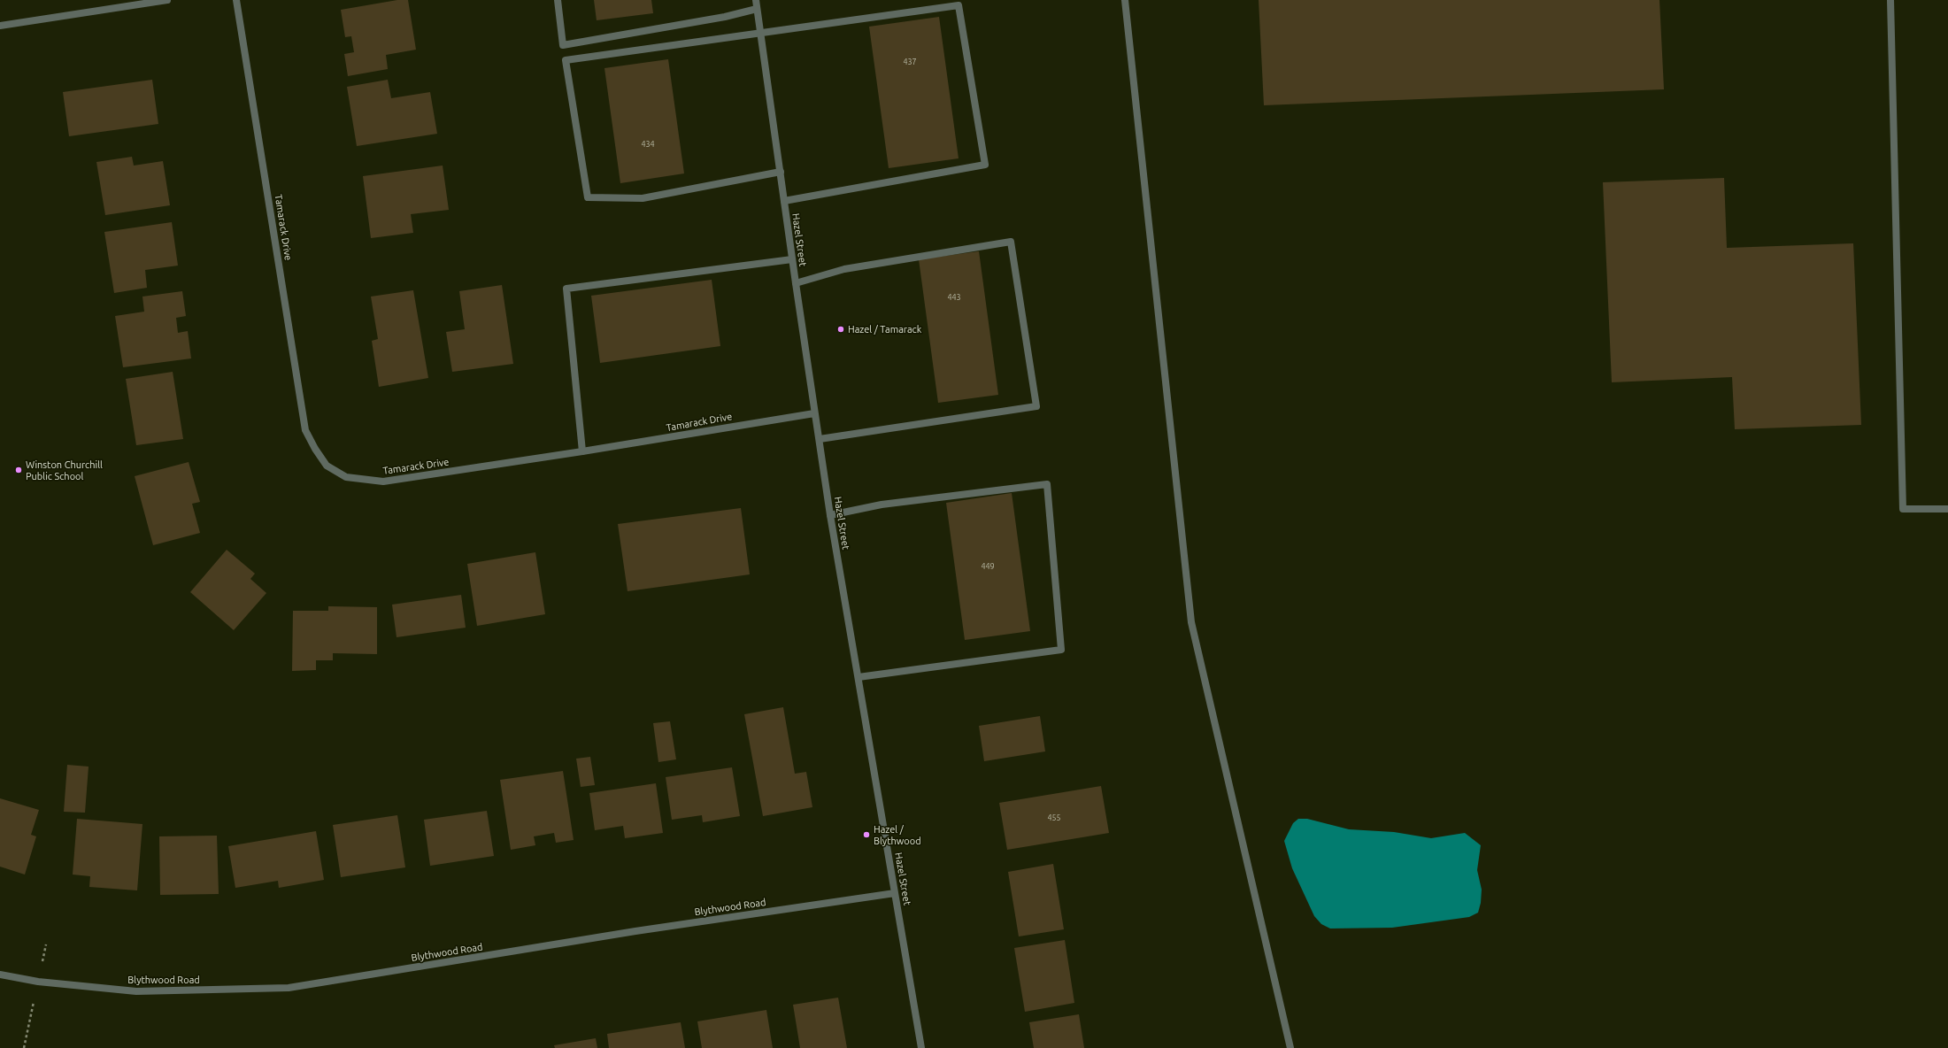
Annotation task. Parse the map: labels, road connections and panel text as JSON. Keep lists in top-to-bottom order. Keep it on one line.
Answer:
{"streets":{"street":["Tamarack Drive","Hazel Street","Blythwood Road"]},"crossings":[["Tamarack Drive","Hazel Street"],["Hazel Street","Blythwood Road"]],"places":["Hazel / Tamarack","Winston Churchill Public School","Hazel / Blythwood"],"house_numbers":["437","434","443","449","455"]}
